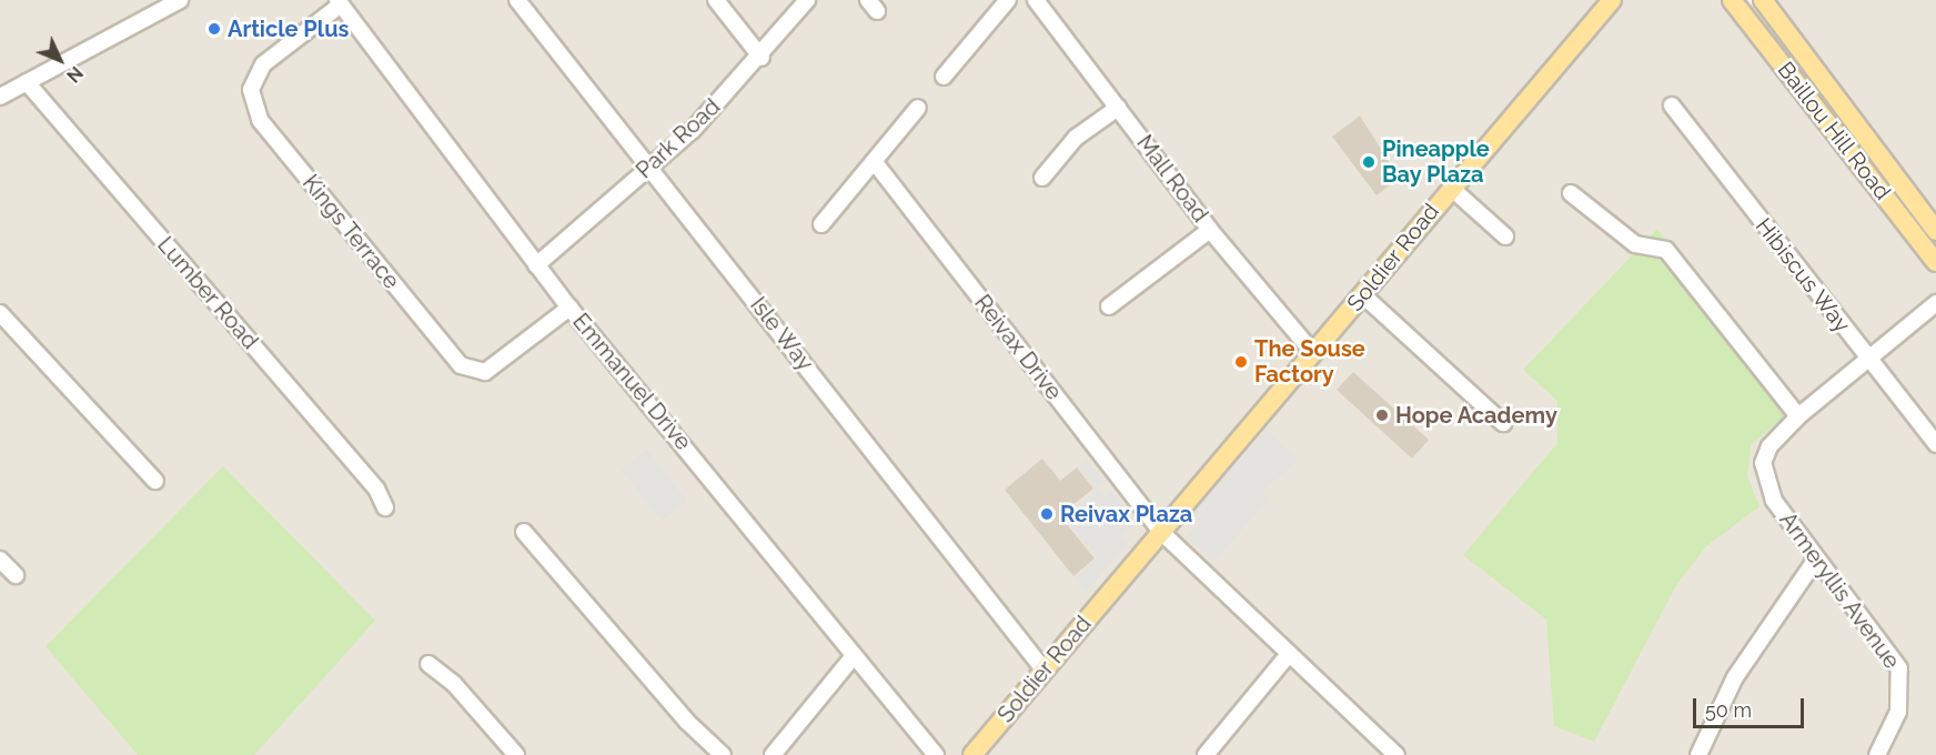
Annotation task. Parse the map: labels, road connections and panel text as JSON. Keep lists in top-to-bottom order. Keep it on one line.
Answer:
{"streets":{"main road":["Baillou Hill Road","Soldier Road"],"street":["Park Road","Mall Road","Kings Terrace","Hibiscus Way","Lumber Road","Isle Way","Reivax Drive","Emmanuel Drive","Armeryllis Avenue"]},"crossings":[["Park Road","Isle Way"],["Park Road","Emmanuel Drive"],["Mall Road","Soldier Road"],["Kings Terrace","Emmanuel Drive"],["Soldier Road","Isle Way"],["Soldier Road","Reivax Drive"],["Hibiscus Way","Armeryllis Avenue"]],"places":["Article Plus","Pineapple Bay Plaza","The Souse Factory","Hope Academy","Reivax Plaza"],"scale_bar":"50 m","north":"bottom right"}
